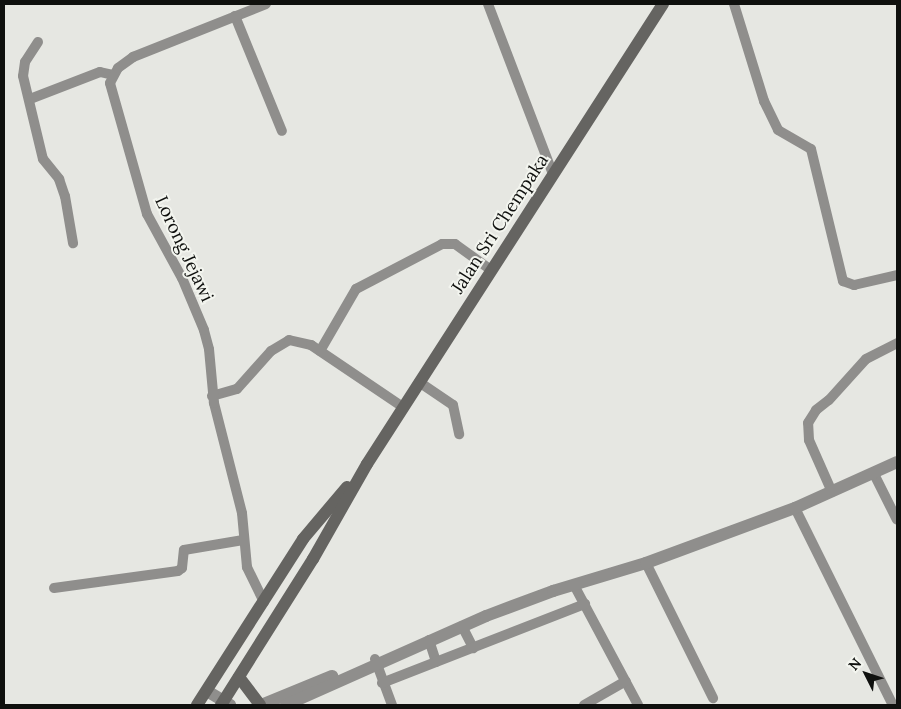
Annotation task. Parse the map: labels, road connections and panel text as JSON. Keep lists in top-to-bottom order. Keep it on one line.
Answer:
{"streets":{"main road":["Jalan Sri Chempaka"],"street":["Lorong Jejawi"]},"north":"top left"}
